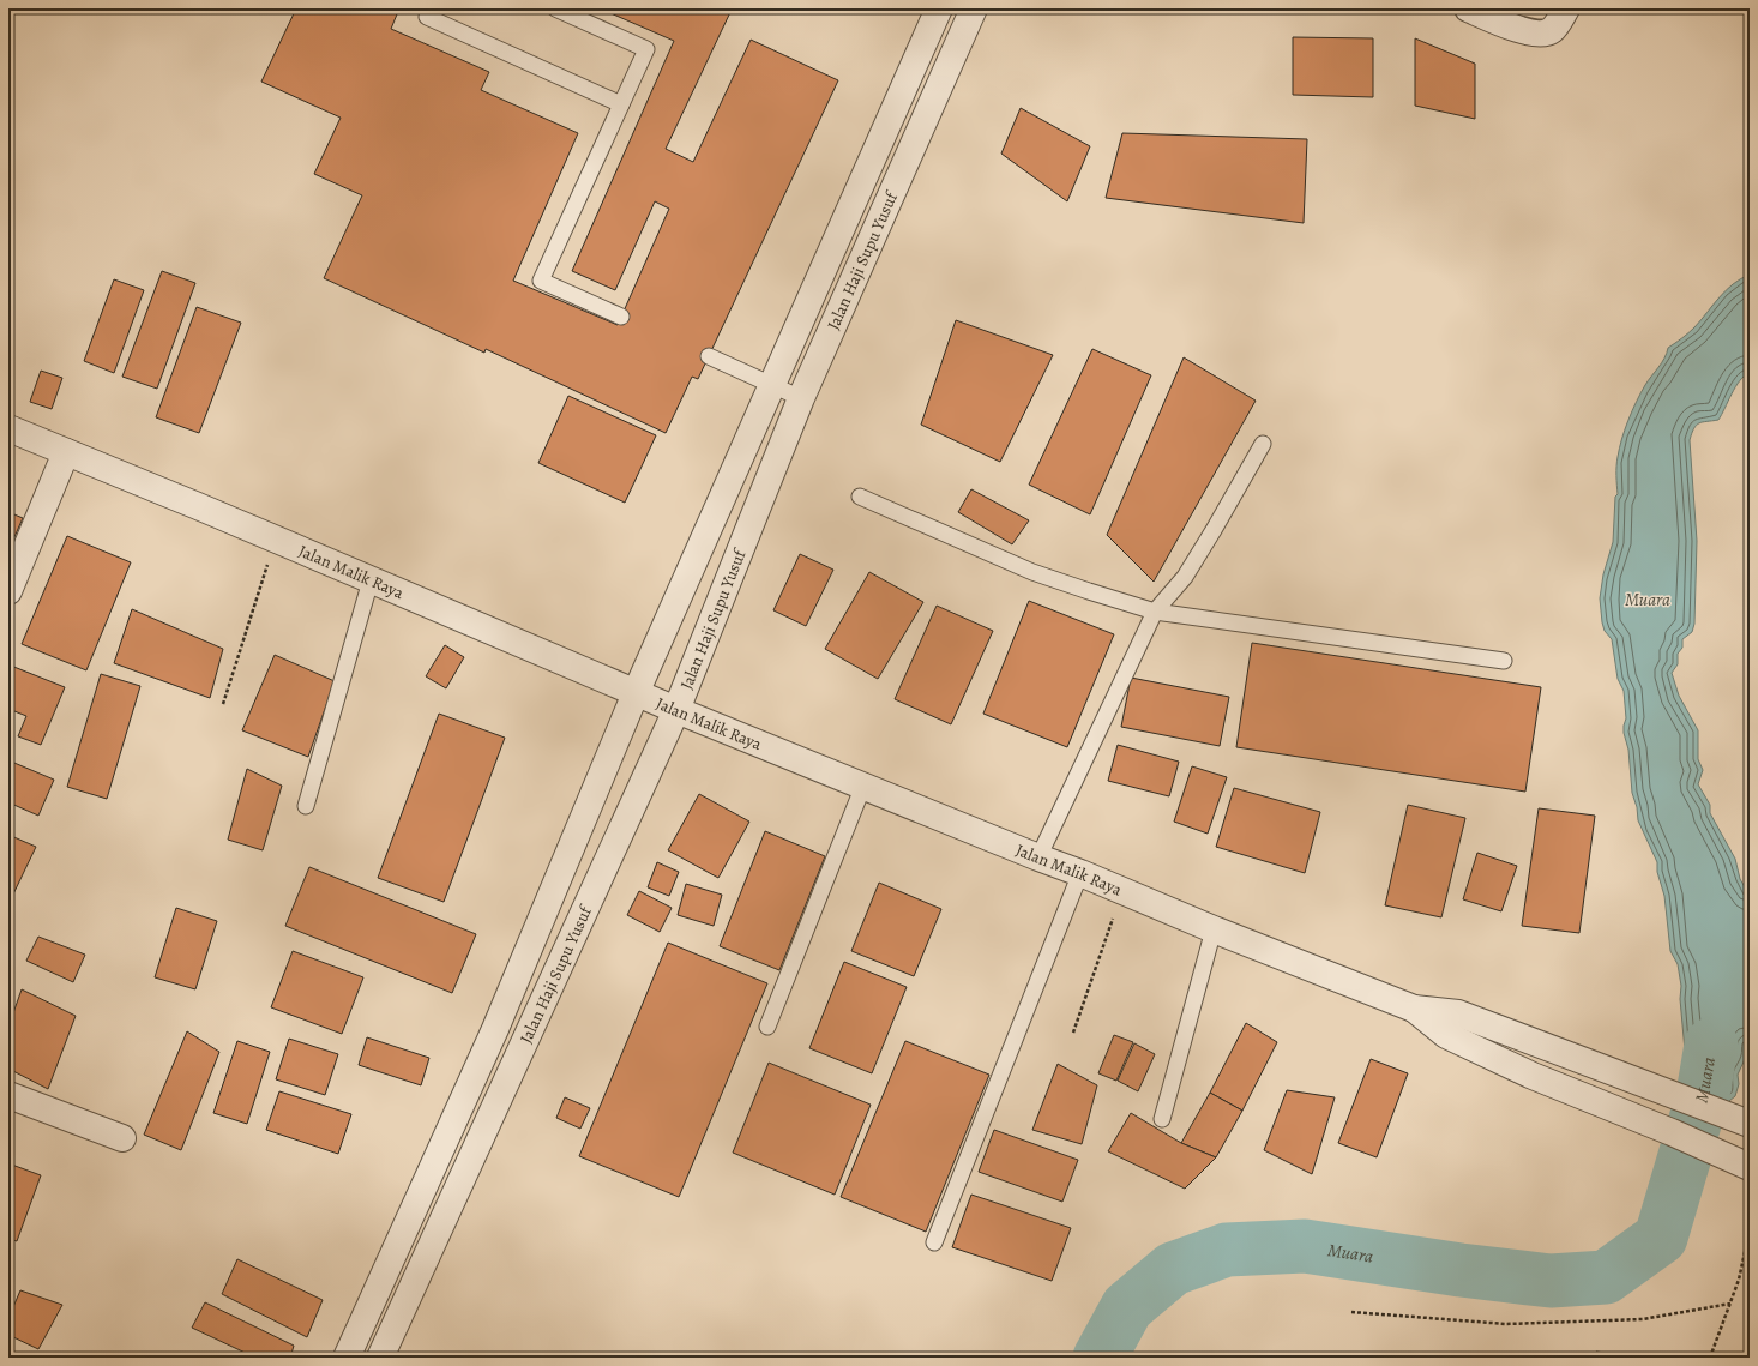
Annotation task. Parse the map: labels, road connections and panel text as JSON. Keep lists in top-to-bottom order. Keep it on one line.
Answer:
{"streets":{"street":["Jalan Haji Supu Yusuf","Jalan Malik Raya"]},"crossings":[["Jalan Haji Supu Yusuf","Jalan Malik Raya"]],"water":["Muara"]}
